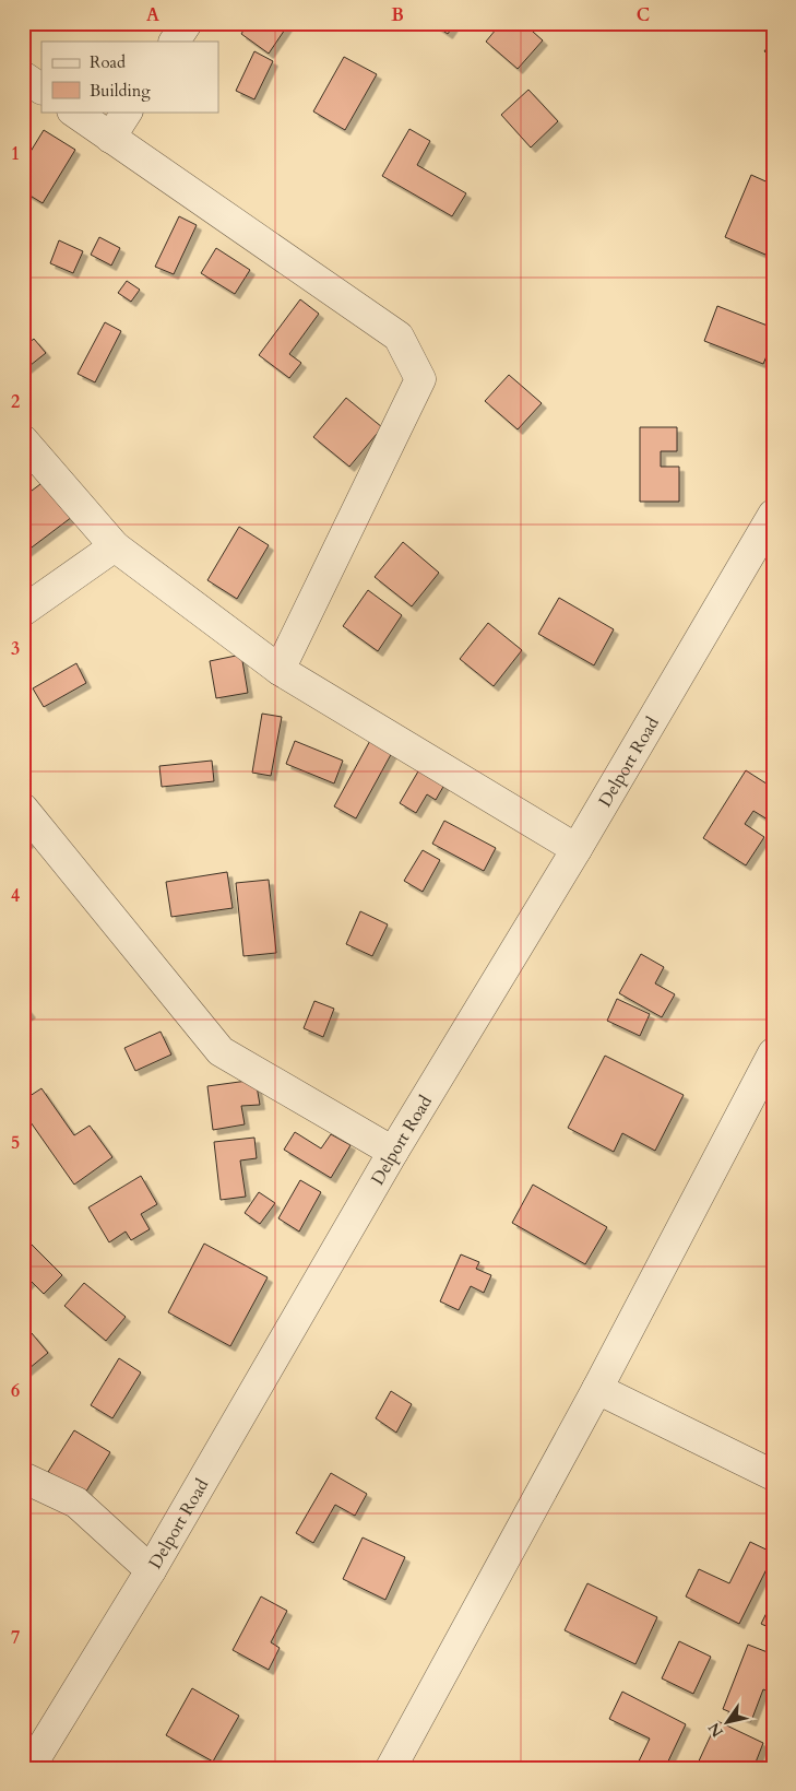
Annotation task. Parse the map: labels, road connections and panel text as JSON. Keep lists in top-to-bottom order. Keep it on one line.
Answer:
{"streets":{"street":["Delport Road"]},"legend":["Road","Building"],"north":"bottom left","grid":{"columns":["A","B","C"],"rows":["1","2","3","4","5","6","7"]}}
